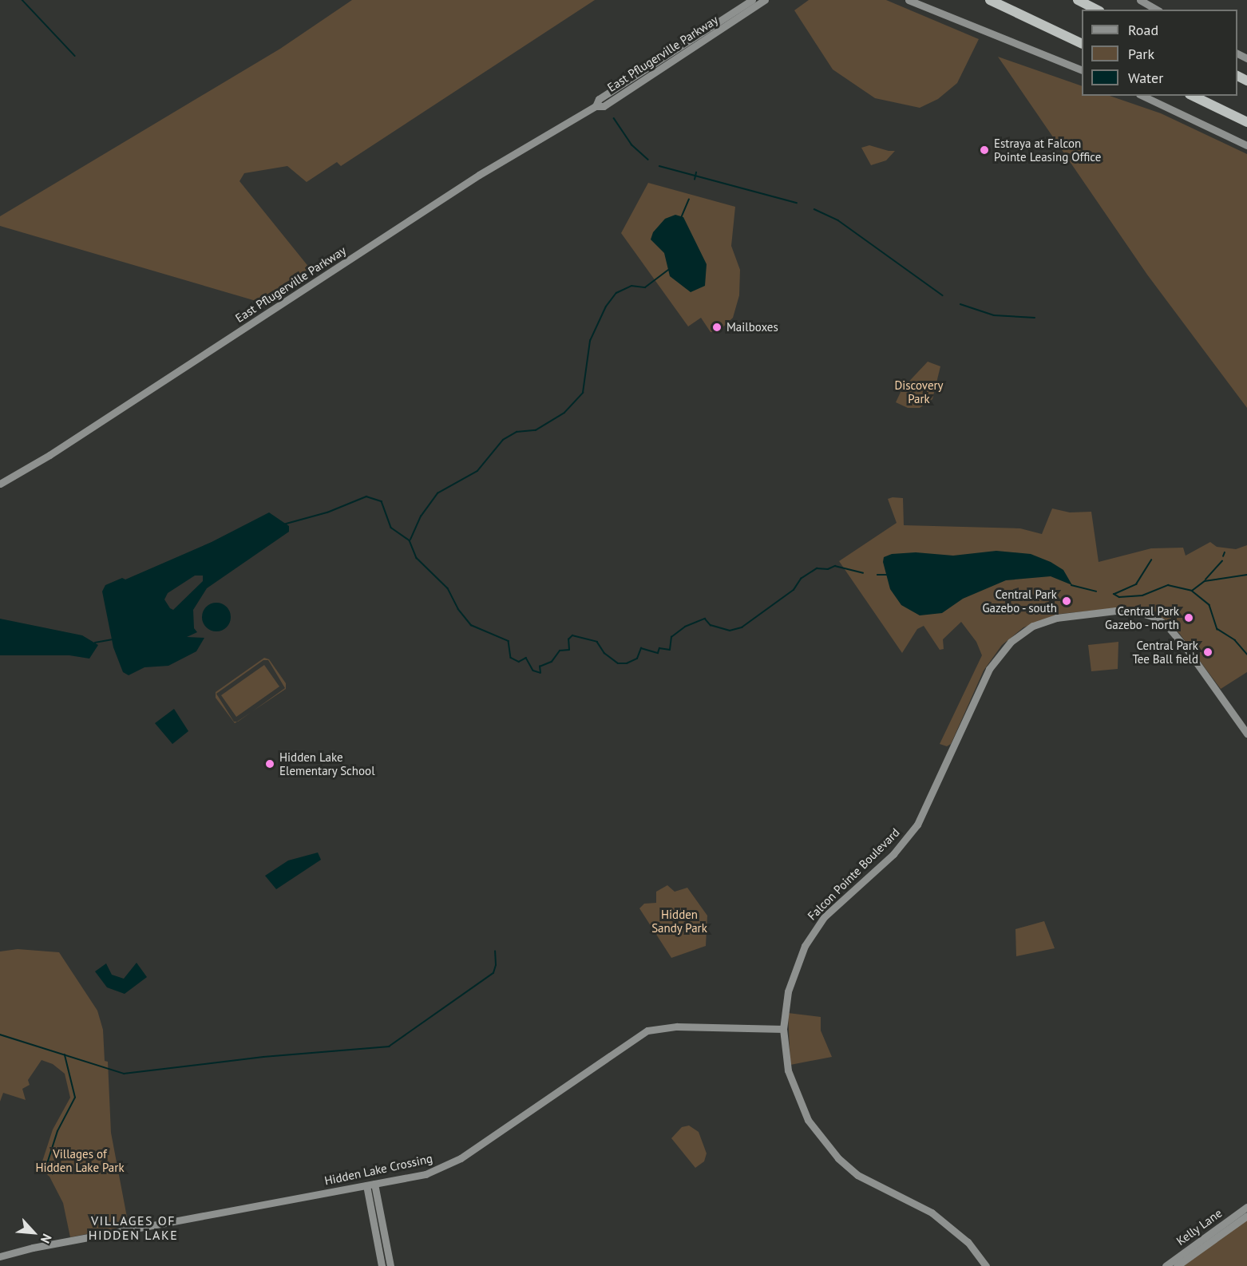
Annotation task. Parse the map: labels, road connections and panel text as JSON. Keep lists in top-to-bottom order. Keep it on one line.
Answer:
{"streets":{"street":["East Pflugerville Parkway","Falcon Pointe Boulevard","Hidden Lake Crossing","Kelly Lane"]},"crossings":[["Falcon Pointe Boulevard","Hidden Lake Crossing"]],"districts":["VILLAGES OF HIDDEN LAKE"],"parks":["Discovery Park","Hidden Sandy Park","Villages of Hidden Lake Park"],"places":["Estraya at Falcon Pointe Leasing Office","Mailboxes","Central Park Gazebo - south","Central Park Gazebo - north","Central Park Tee Ball field","Hidden Lake Elementary School"],"legend":["Road","Park","Water"],"north":"bottom right"}
